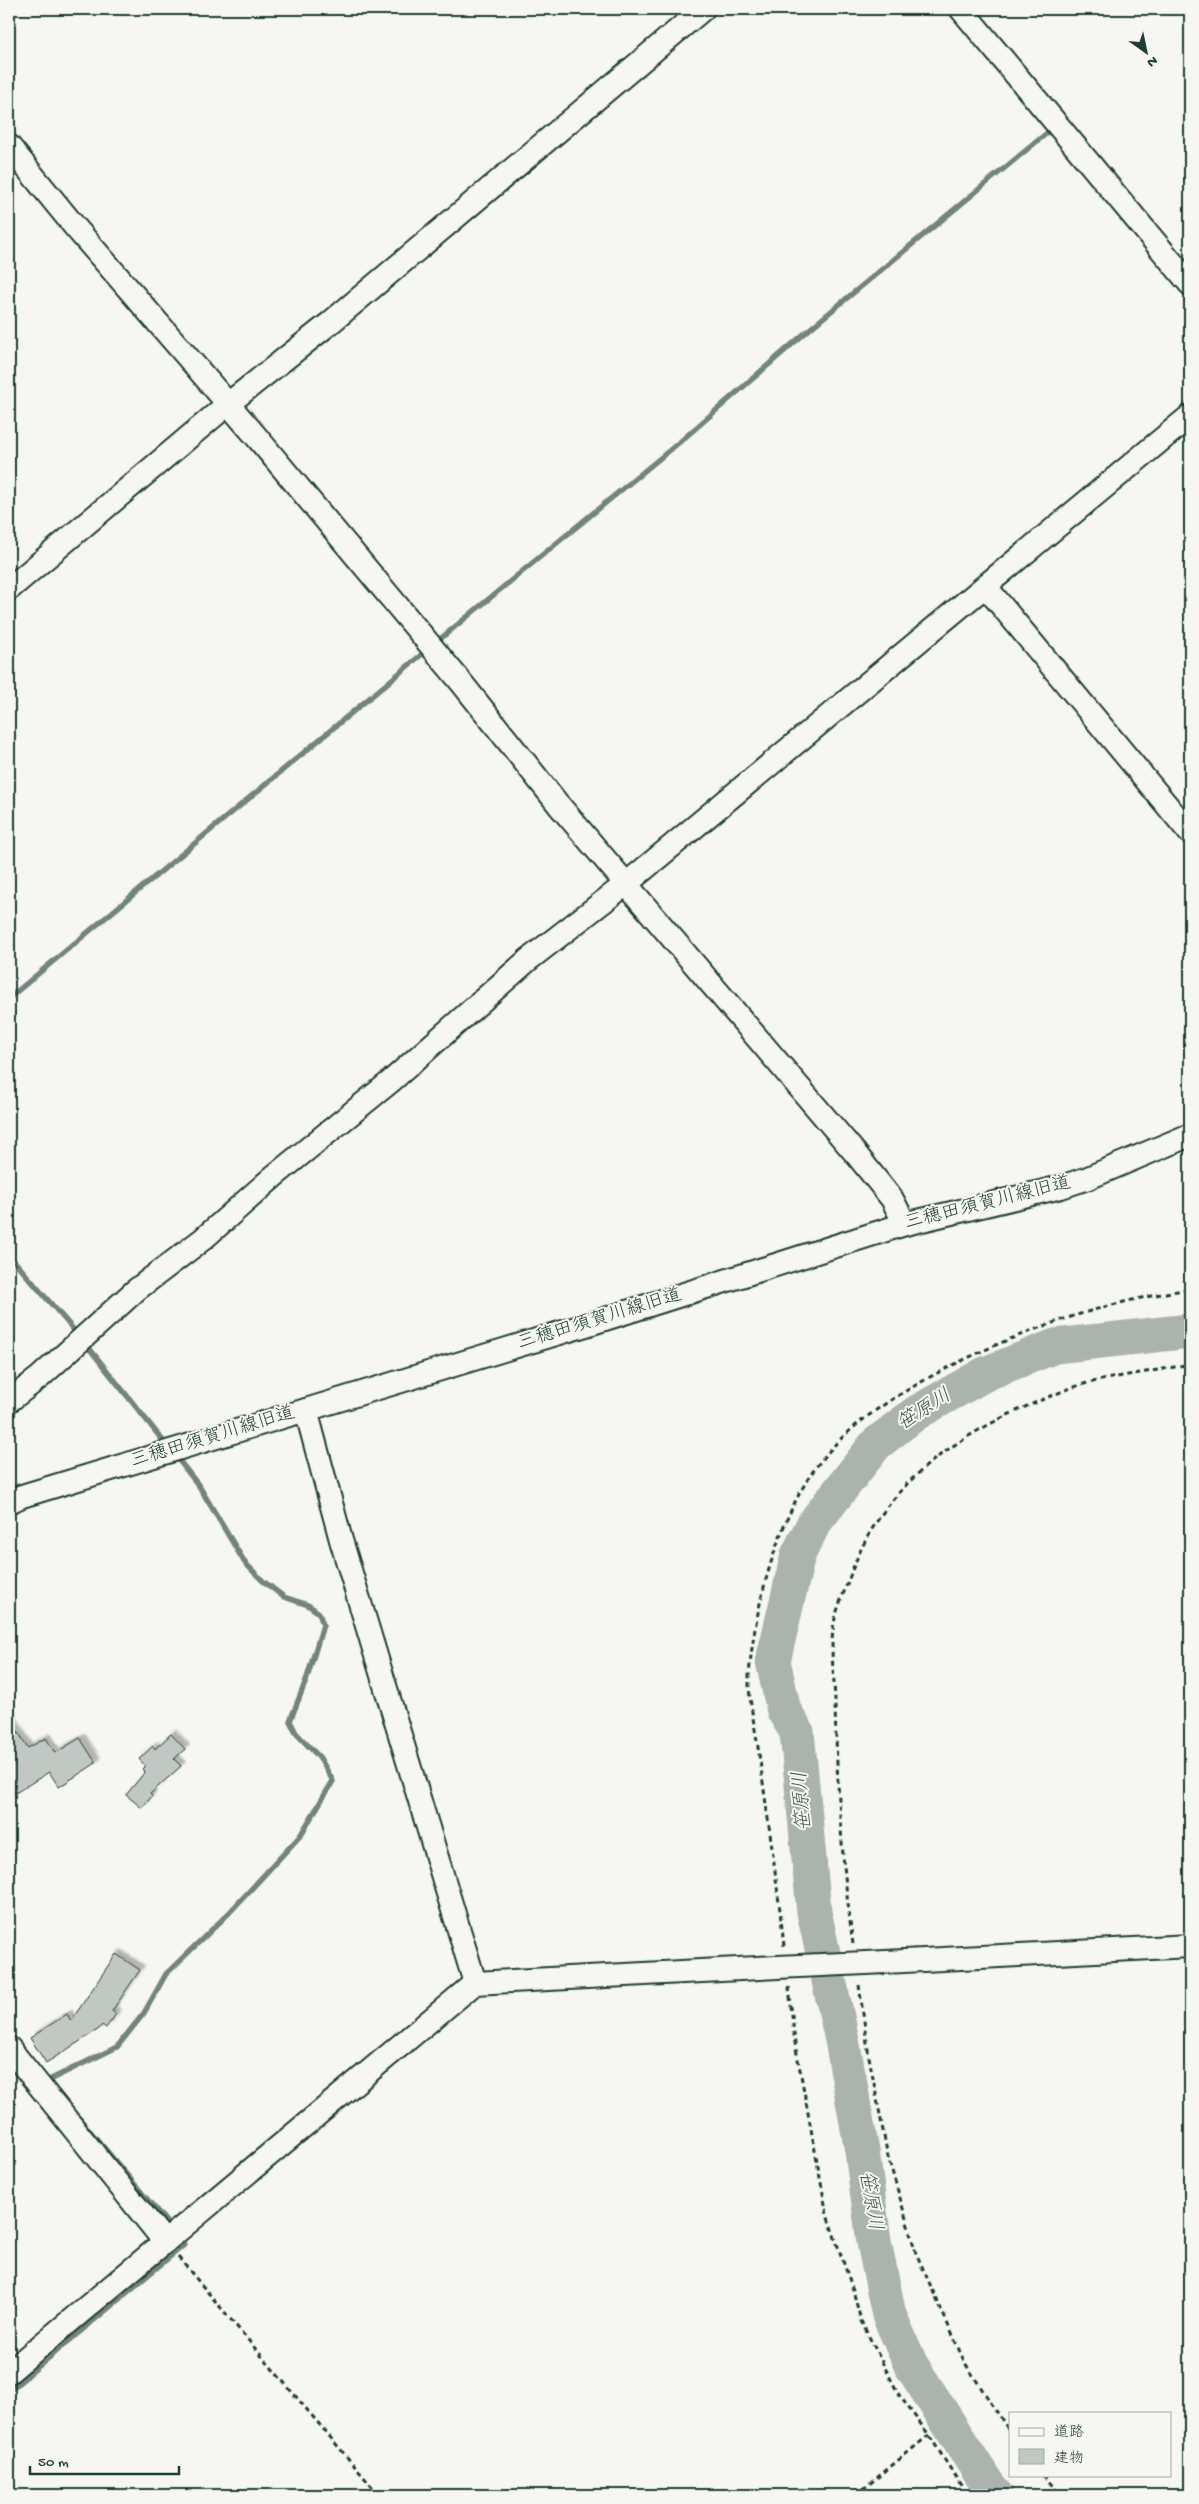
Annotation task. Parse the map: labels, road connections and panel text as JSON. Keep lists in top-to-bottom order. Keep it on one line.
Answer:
{"streets":{"street":["三穂田須賀川線旧道"]},"water":["笹原川"],"legend":["道路","建物"],"scale_bar":"50 m","north":"bottom right"}
